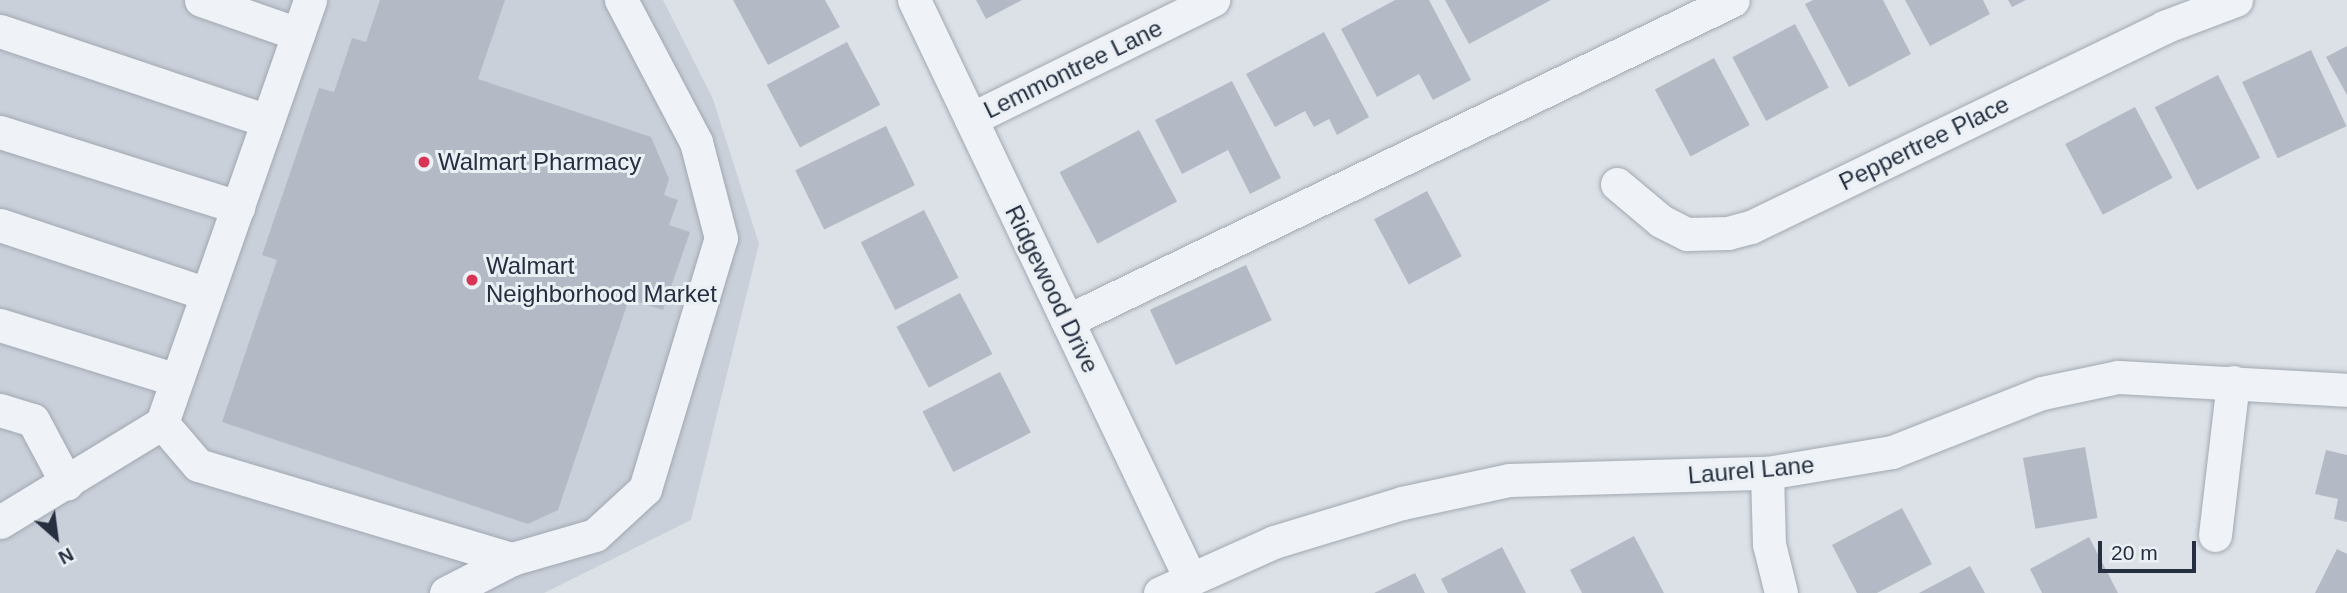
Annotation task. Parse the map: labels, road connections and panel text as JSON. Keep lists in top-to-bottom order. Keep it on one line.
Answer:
{"streets":{"street":["Lemmontree Lane","Peppertree Place","Ridgewood Drive","Laurel Lane"]},"crossings":[["Lemmontree Lane","Ridgewood Drive"],["Ridgewood Drive","Laurel Lane"]],"places":["Walmart Pharmacy","Walmart Neighborhood Market"],"scale_bar":"20 m","north":"bottom right"}
